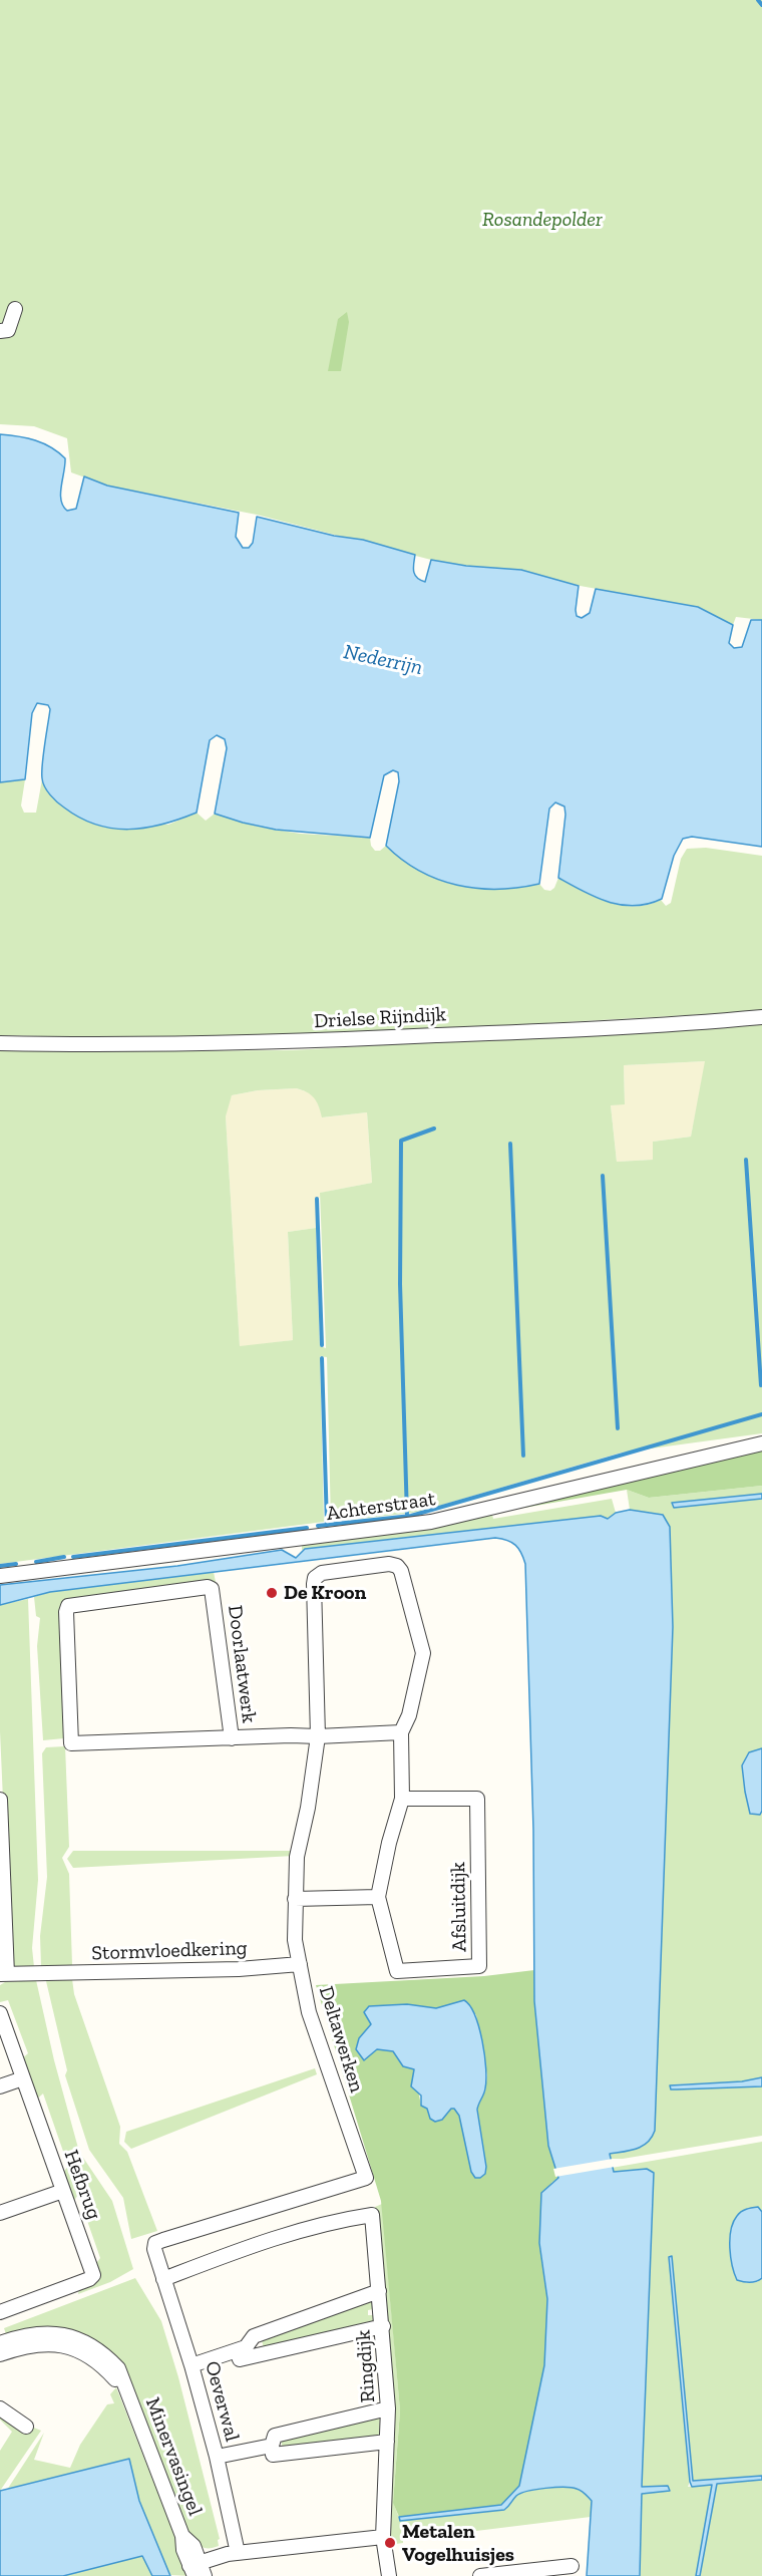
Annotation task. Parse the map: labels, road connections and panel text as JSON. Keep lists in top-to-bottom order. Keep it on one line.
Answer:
{"streets":{"street":["Drielse Rijndijk","Achterstraat","Doorlaatwerk","Afsluitdijk","Stormvloedkering","Deltawerken","Hefbrug","Ringdijk","Oeverwal","Minervasingel"]},"crossings":[["Afsluitdijk","Deltawerken"],["Stormvloedkering","Deltawerken"],["Deltawerken","Oeverwal"],["Ringdijk","Oeverwal"]],"water":["Nederrijn"],"parks":["Rosandepolder"],"places":["De Kroon","Metalen Vogelhuisjes"]}
